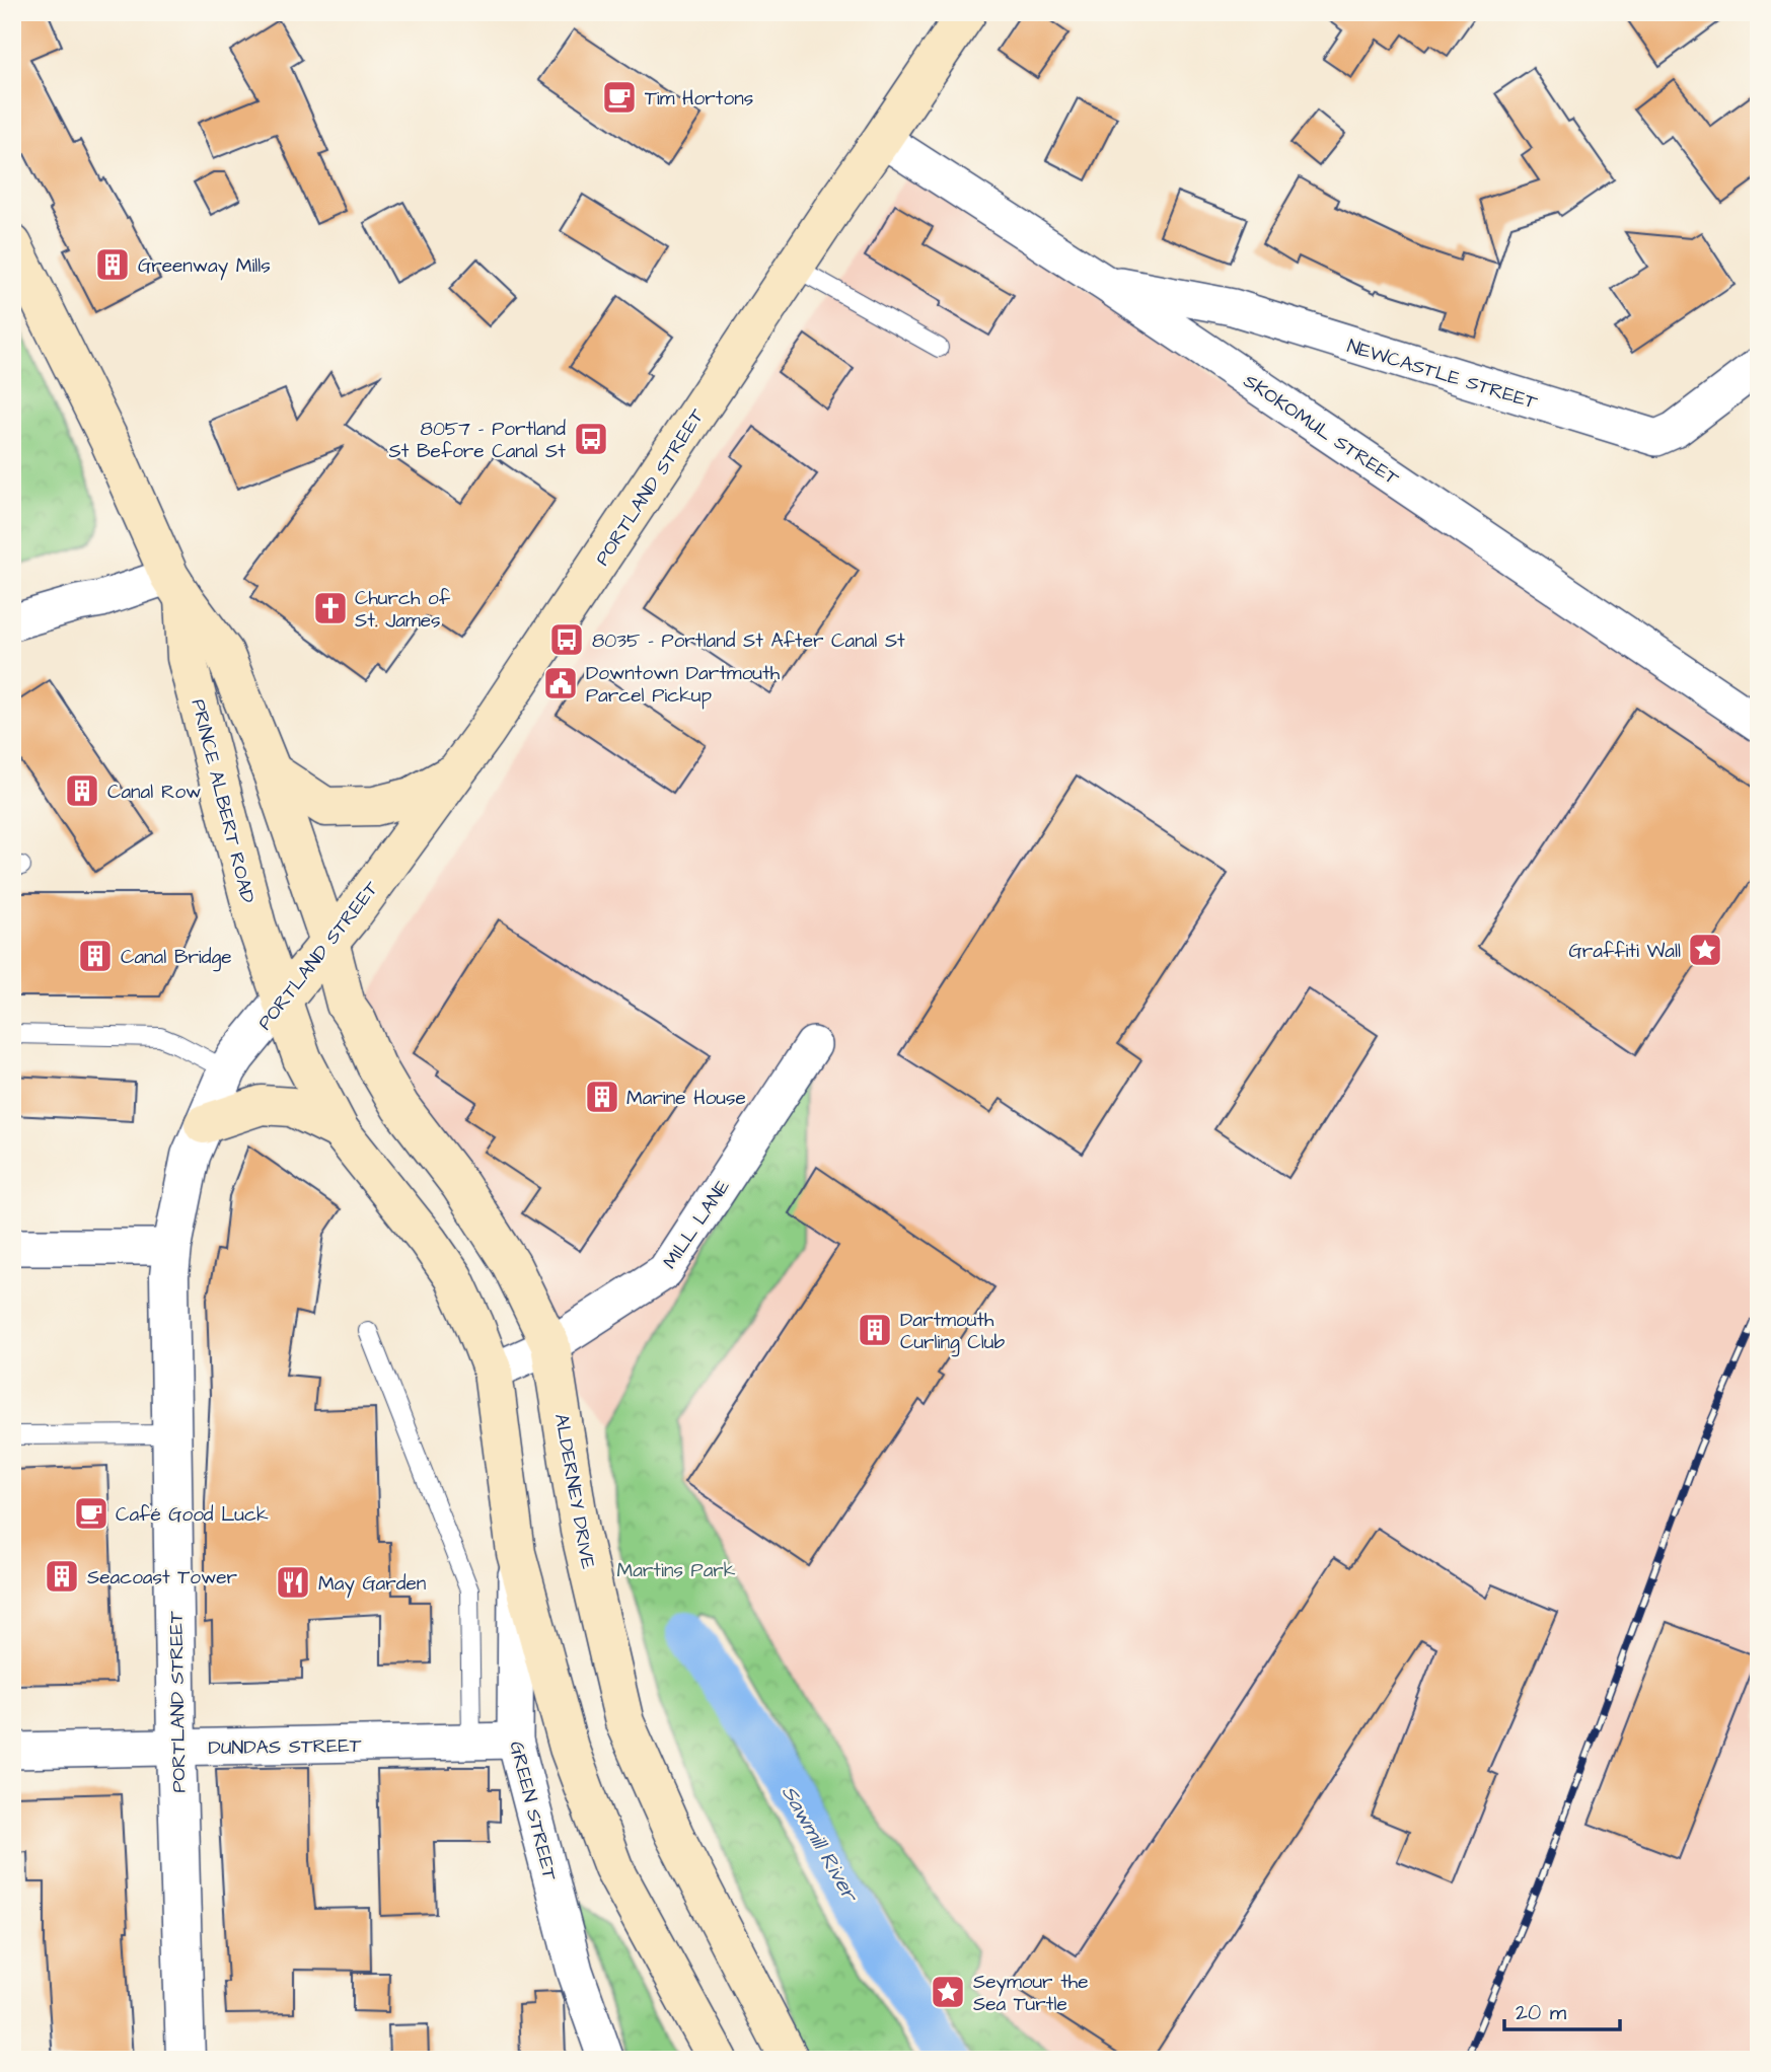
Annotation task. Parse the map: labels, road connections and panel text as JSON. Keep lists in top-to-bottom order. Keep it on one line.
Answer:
{"streets":{"main road":["PORTLAND STREET","PRINCE ALBERT ROAD","ALDERNEY DRIVE"],"street":["NEWCASTLE STREET","SKOKOMUL STREET","MILL LANE","DUNDAS STREET","GREEN STREET"]},"crossings":[["NEWCASTLE STREET","SKOKOMUL STREET"],["SKOKOMUL STREET","PORTLAND STREET"],["PORTLAND STREET","PRINCE ALBERT ROAD"],["PORTLAND STREET","ALDERNEY DRIVE"],["PORTLAND STREET","DUNDAS STREET"],["PRINCE ALBERT ROAD","ALDERNEY DRIVE"],["MILL LANE","ALDERNEY DRIVE"],["DUNDAS STREET","GREEN STREET"]],"water":["Sawmill River"],"parks":["Martins Park"],"places":{"cafe":["Tim Hortons","Café Good Luck"],"building":["Greenway Mills","Canal Row","Canal Bridge","Marine House","Dartmouth Curling Club","Seacoast Tower"],"bus stop":["8057 - Portland St Before Canal St","8035 - Portland St After Canal St"],"church":["Church of St. James"],"public building":["Downtown Dartmouth Parcel Pickup"],"place":["Graffiti Wall","Seymour the Sea Turtle"],"restaurant":["May Garden"]},"scale_bar":"20 m"}
